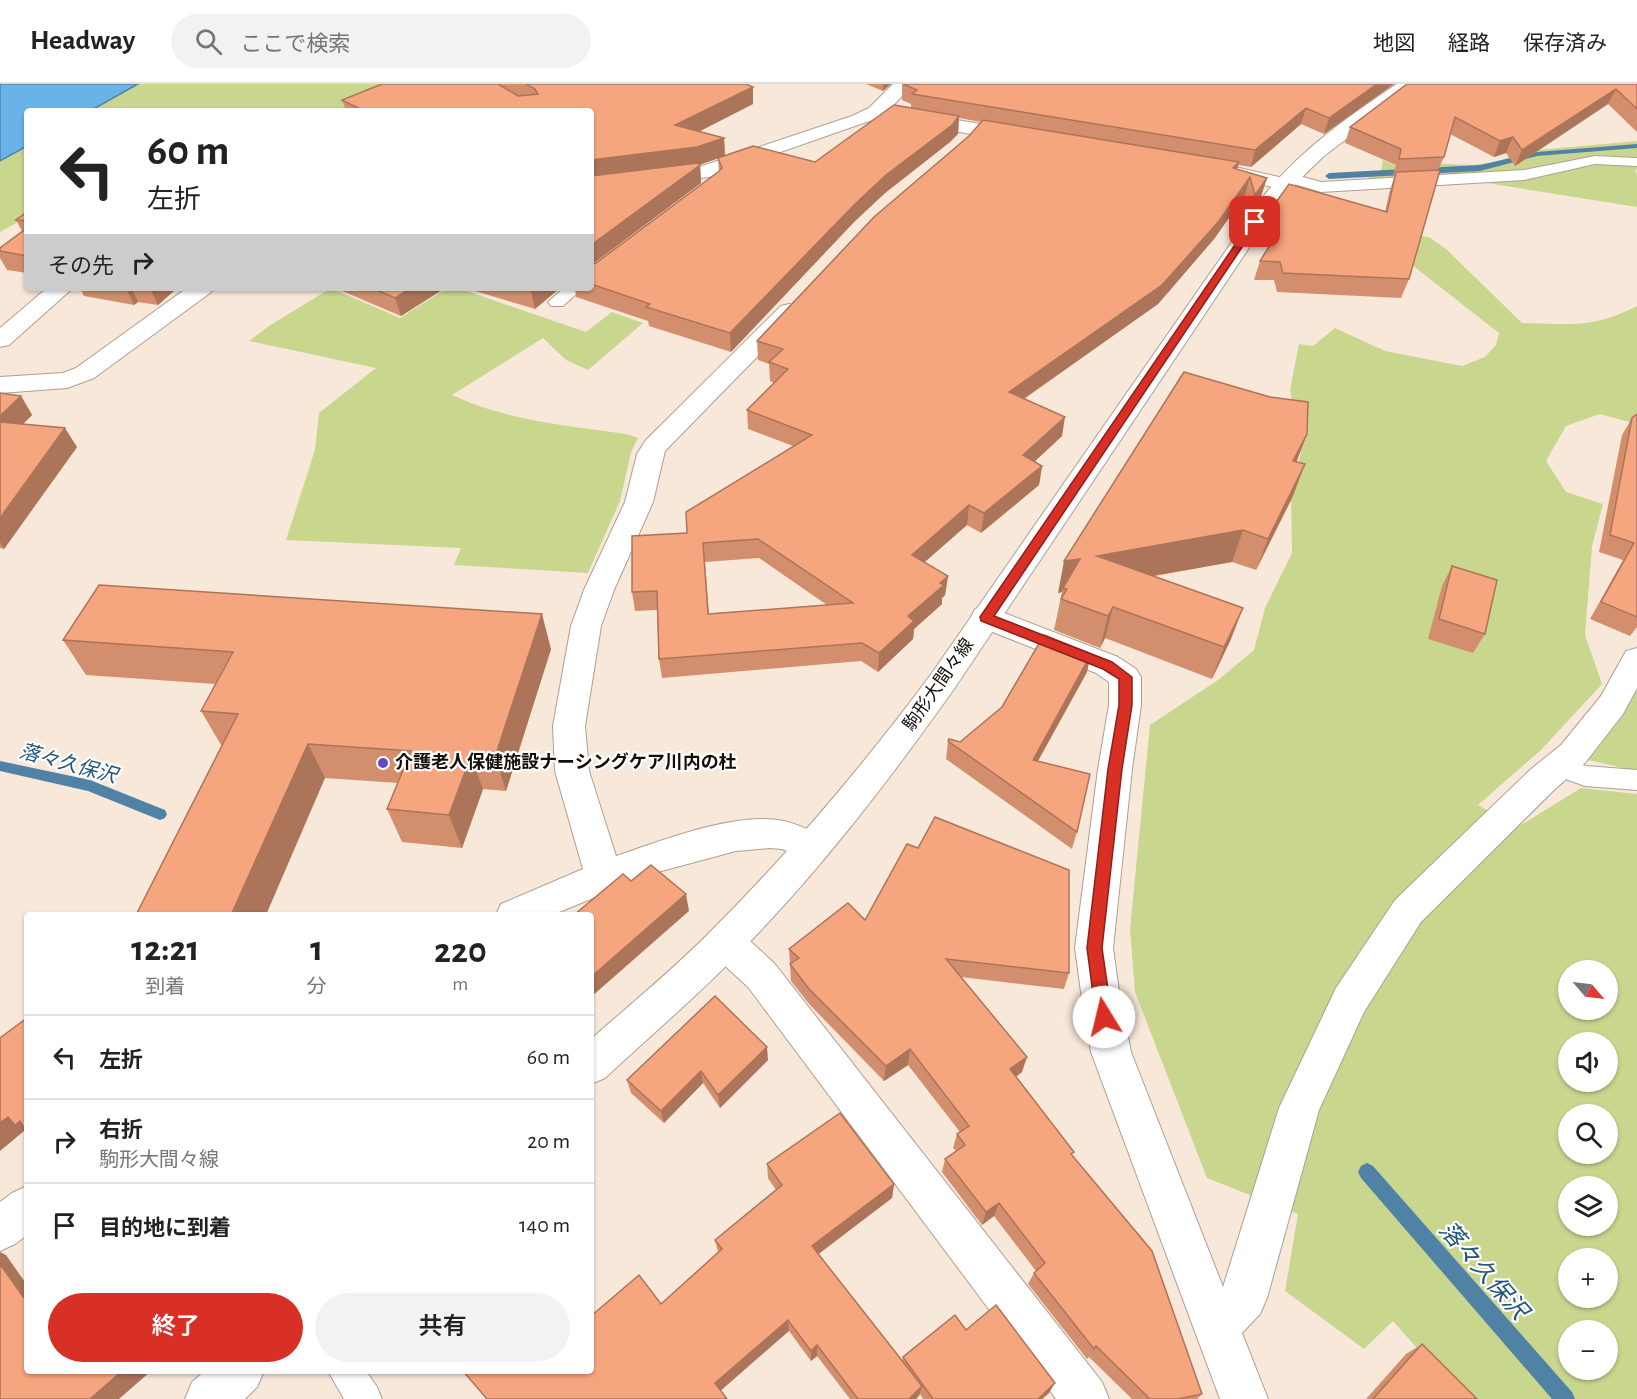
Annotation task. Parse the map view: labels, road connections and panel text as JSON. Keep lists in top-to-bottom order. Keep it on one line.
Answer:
{"streets":{"street":["駒形大間々線"]},"water":["落々久保沢"],"places":["介護老人保健施設ナーシングケア川内の杜"],"north":"bottom right","page":{"header":"Headway","search":"ここで検索","nav":["地図","経路","保存済み"],"turn":["60 m","左折"],"then":"その先","eta":["12:21","到着","1","分","220","m"],"map_buttons":["+","−"],"list":[{"name":"左折","value":"60 m"},{"name":"右折","note":"駒形大間々線","value":"20 m"},{"name":"目的地に到着","value":"140 m"}],"buttons":["終了","共有"]}}
